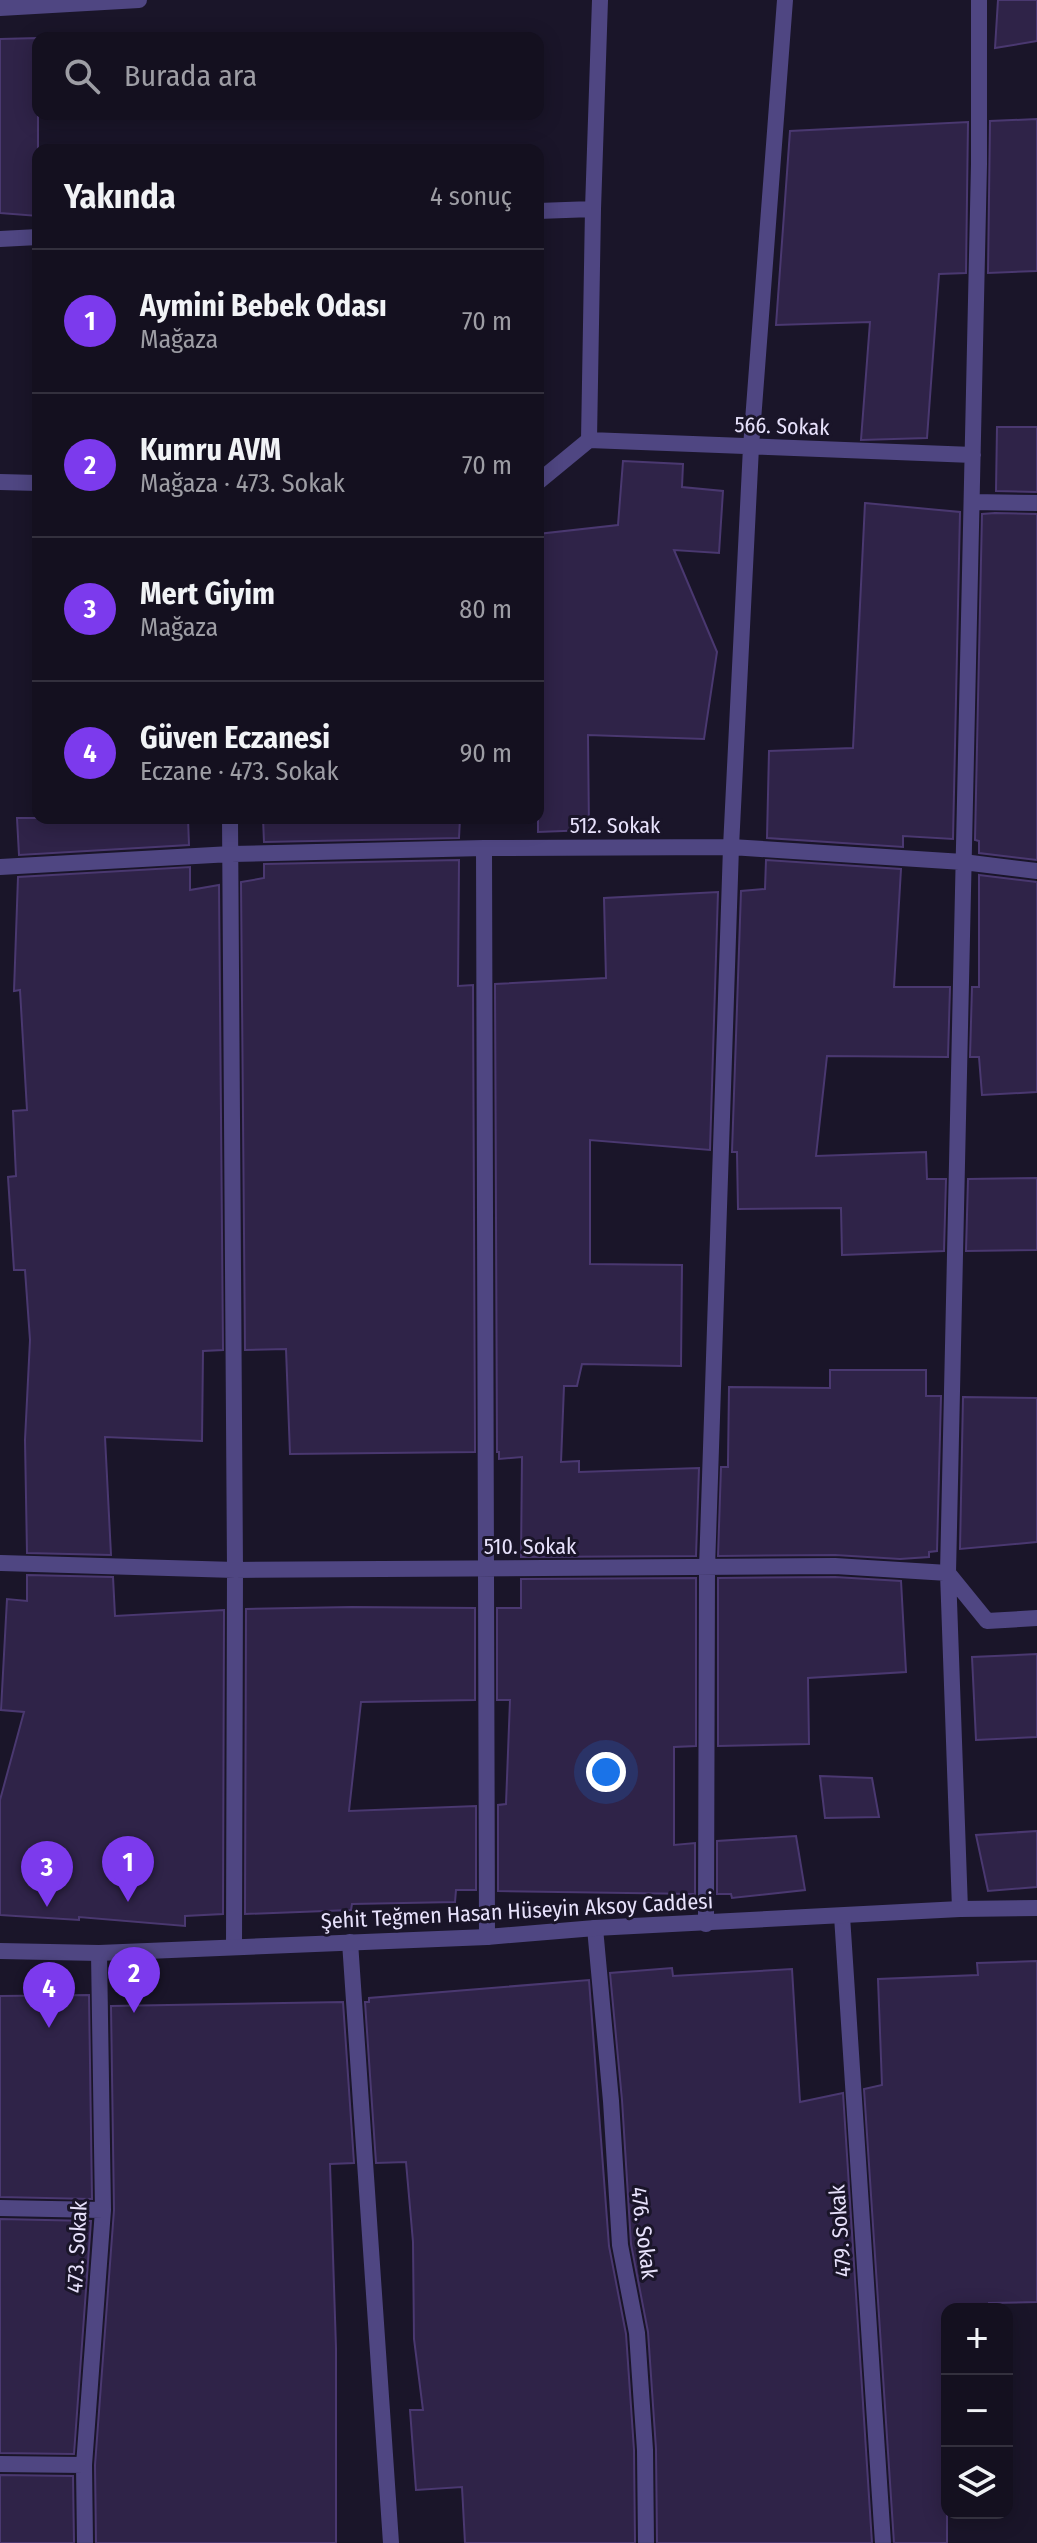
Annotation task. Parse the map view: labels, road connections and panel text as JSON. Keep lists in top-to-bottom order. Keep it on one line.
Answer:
{"streets":{"street":["566. Sokak","512. Sokak","510. Sokak","Şehit Teğmen Hasan Hüseyin Aksoy Caddesi","479. Sokak","476. Sokak","473. Sokak"]},"crossings":[["Şehit Teğmen Hasan Hüseyin Aksoy Caddesi","479. Sokak"],["Şehit Teğmen Hasan Hüseyin Aksoy Caddesi","476. Sokak"],["Şehit Teğmen Hasan Hüseyin Aksoy Caddesi","473. Sokak"]],"page":{"search":"Burada ara","heading":["Yakında","4 sonuç"],"list":[{"mark":"1","name":"Aymini Bebek Odası","note":"Mağaza","value":"70 m"},{"mark":"2","name":"Kumru AVM","note":"Mağaza · 473. Sokak","value":"70 m"},{"mark":"3","name":"Mert Giyim","note":"Mağaza","value":"80 m"},{"mark":"4","name":"Güven Eczanesi","note":"Eczane · 473. Sokak","value":"90 m"}],"pins":["1","3","2","4"],"map_buttons":["+","−"]}}
